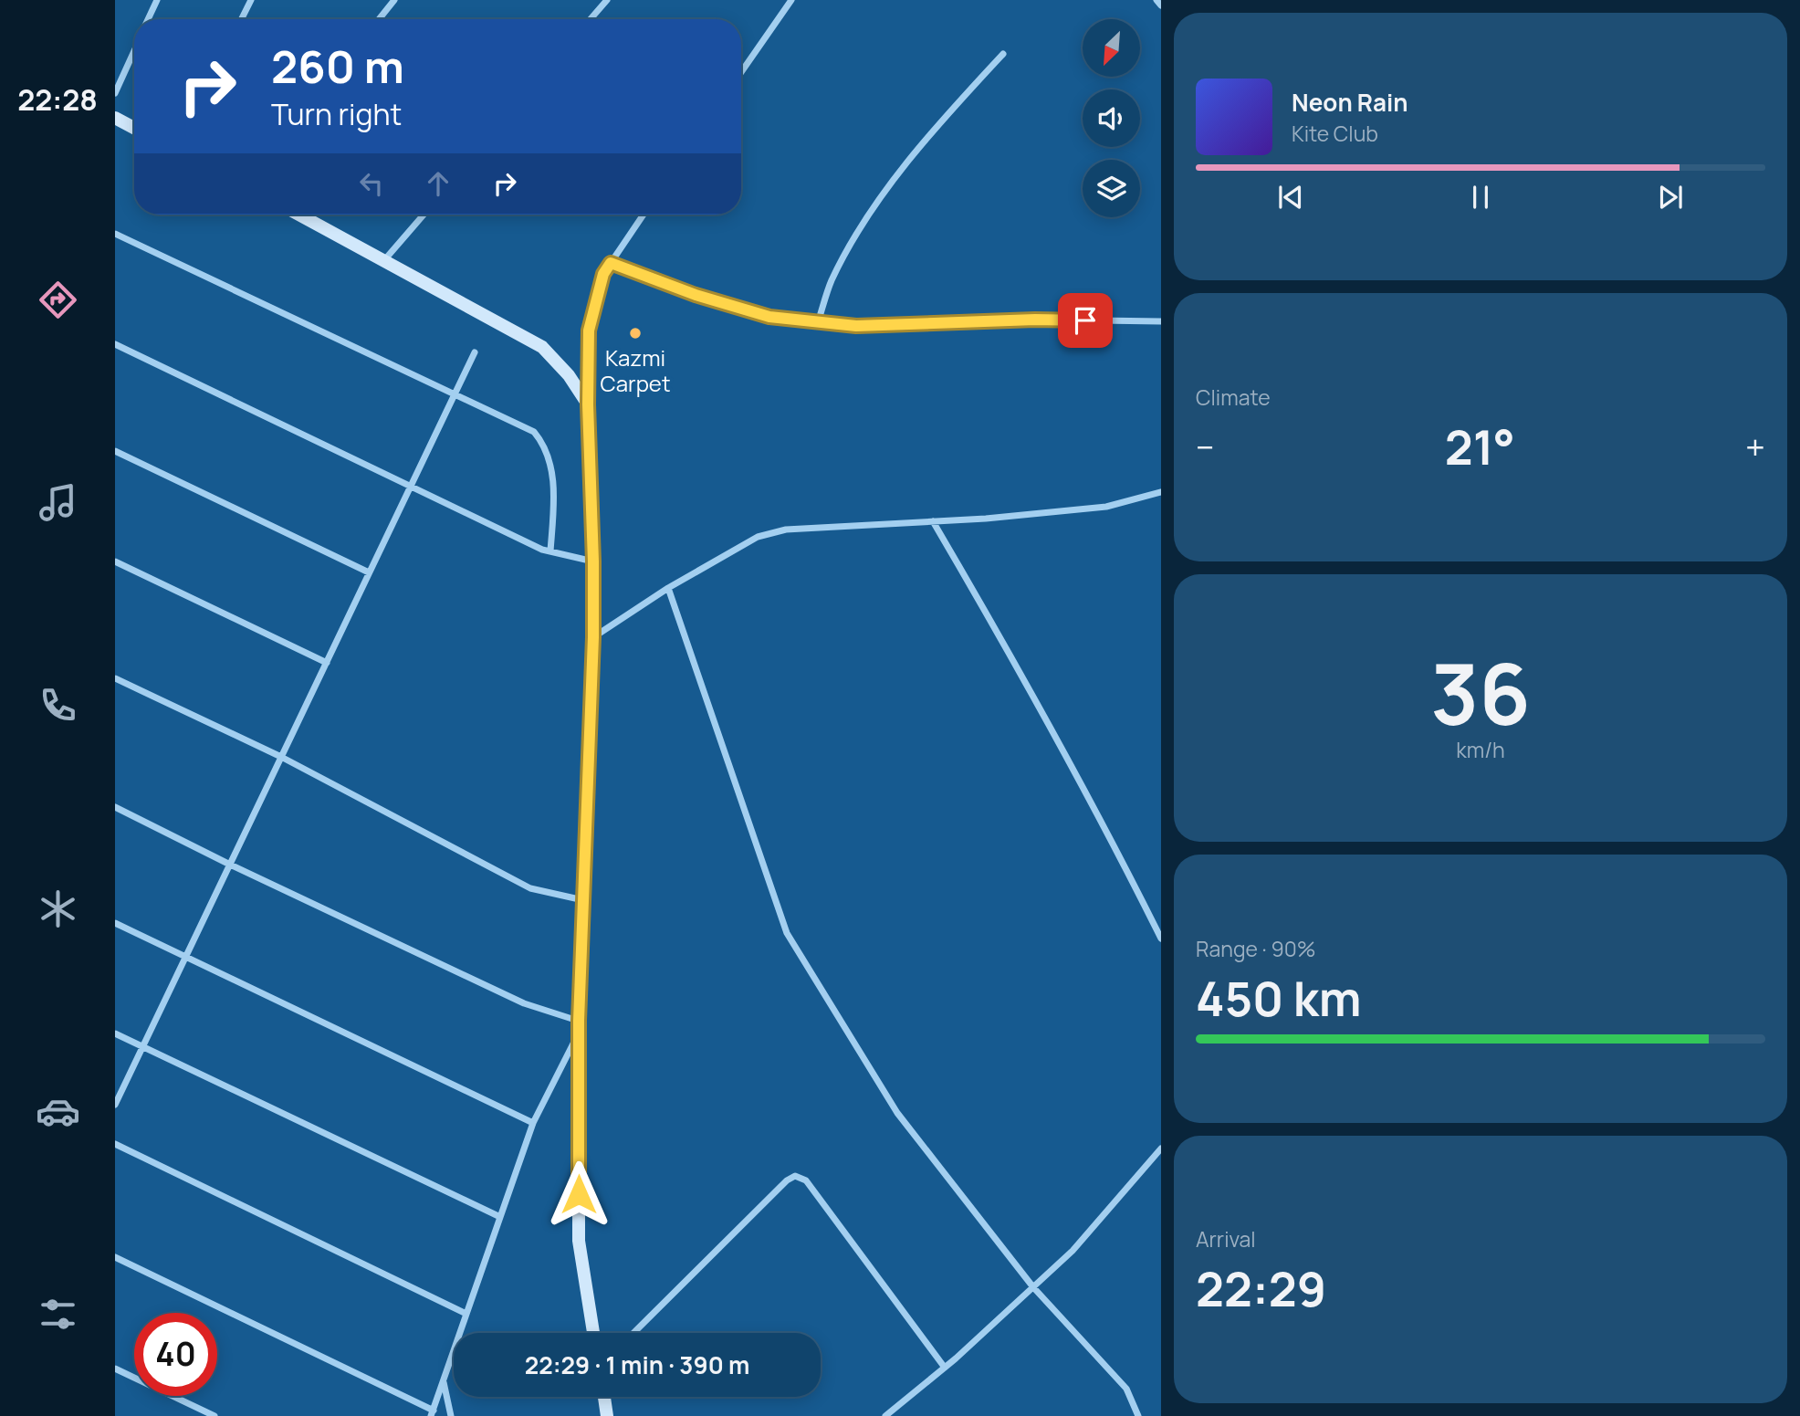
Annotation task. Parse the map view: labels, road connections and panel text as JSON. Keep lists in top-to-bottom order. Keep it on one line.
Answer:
{"places":["Kazmi Carpet"],"north":"bottom left","page":{"tabs":"22:28","turn":["260 m","Turn right"],"song":["Neon Rain","Kite Club"],"tile":["Climate",["36","km/h"],["Range · 90%","450 km"],["Arrival","22:29"]],"heat":["−","21°","+"],"limit":"40","trip":"22:29 · 1 min · 390 m"}}
